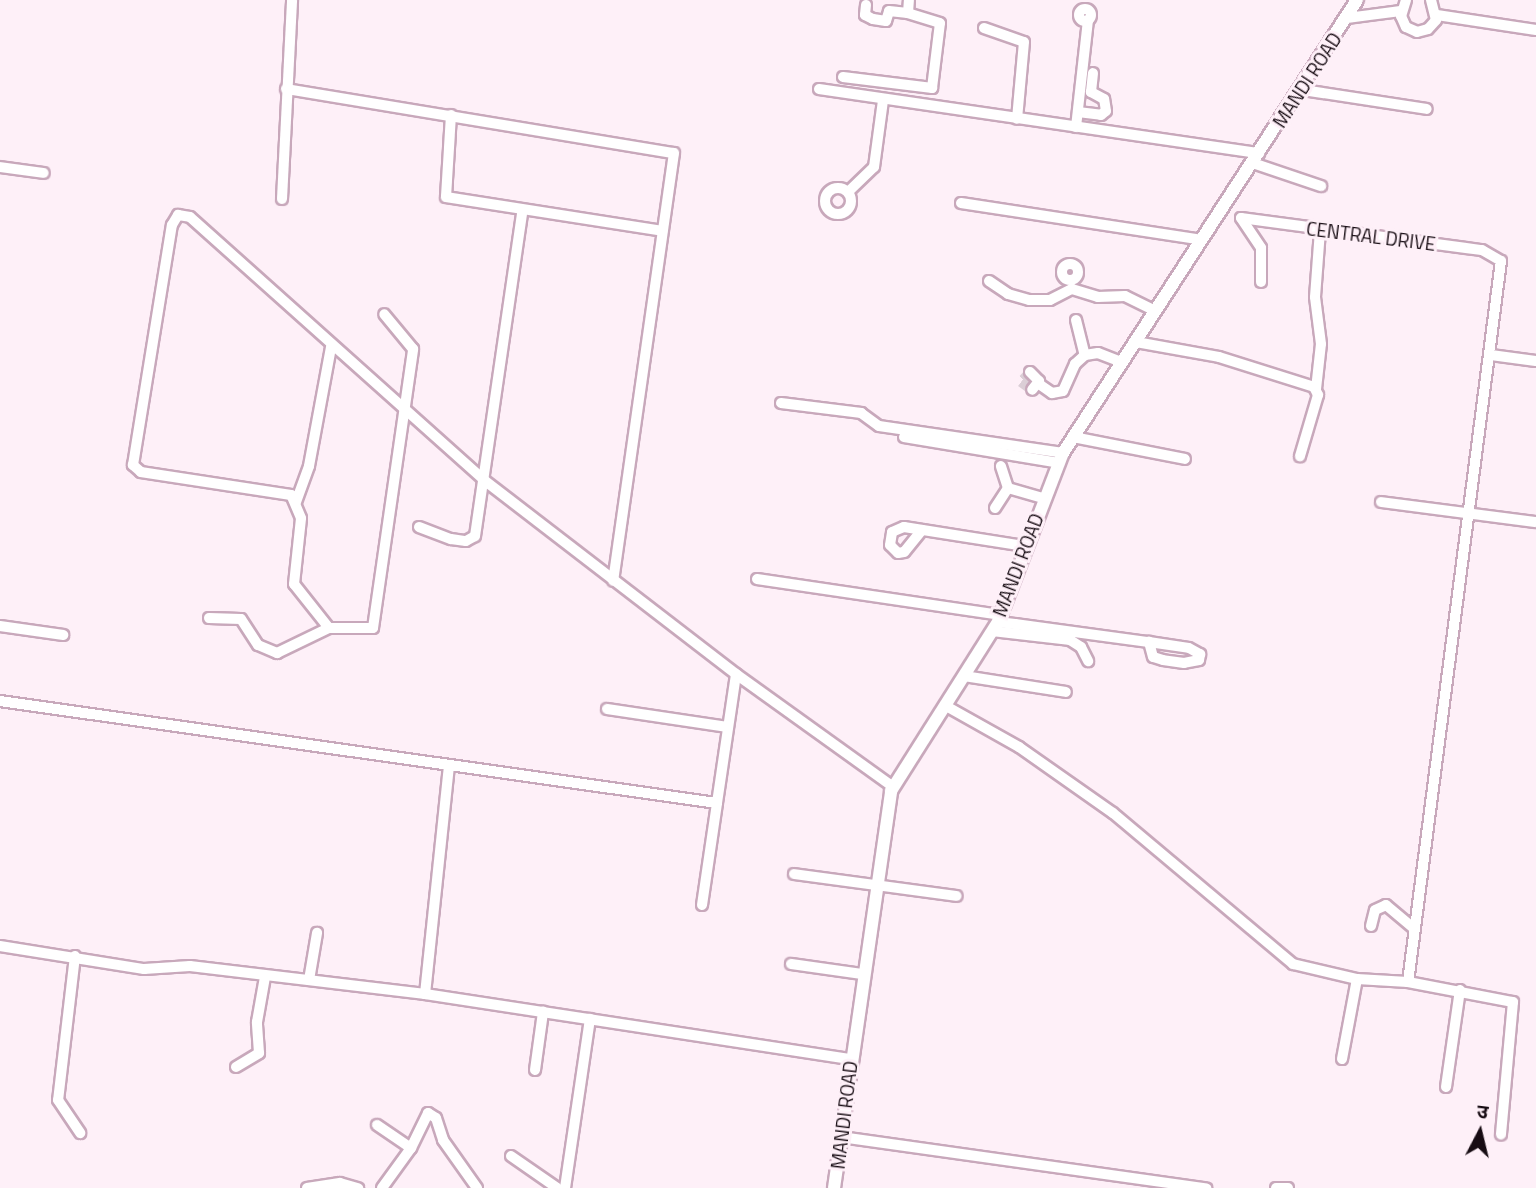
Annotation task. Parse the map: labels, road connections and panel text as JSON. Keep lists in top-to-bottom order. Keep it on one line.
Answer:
{"streets":{"street":["MANDI ROAD","CENTRAL DRIVE"]},"north":"top"}
